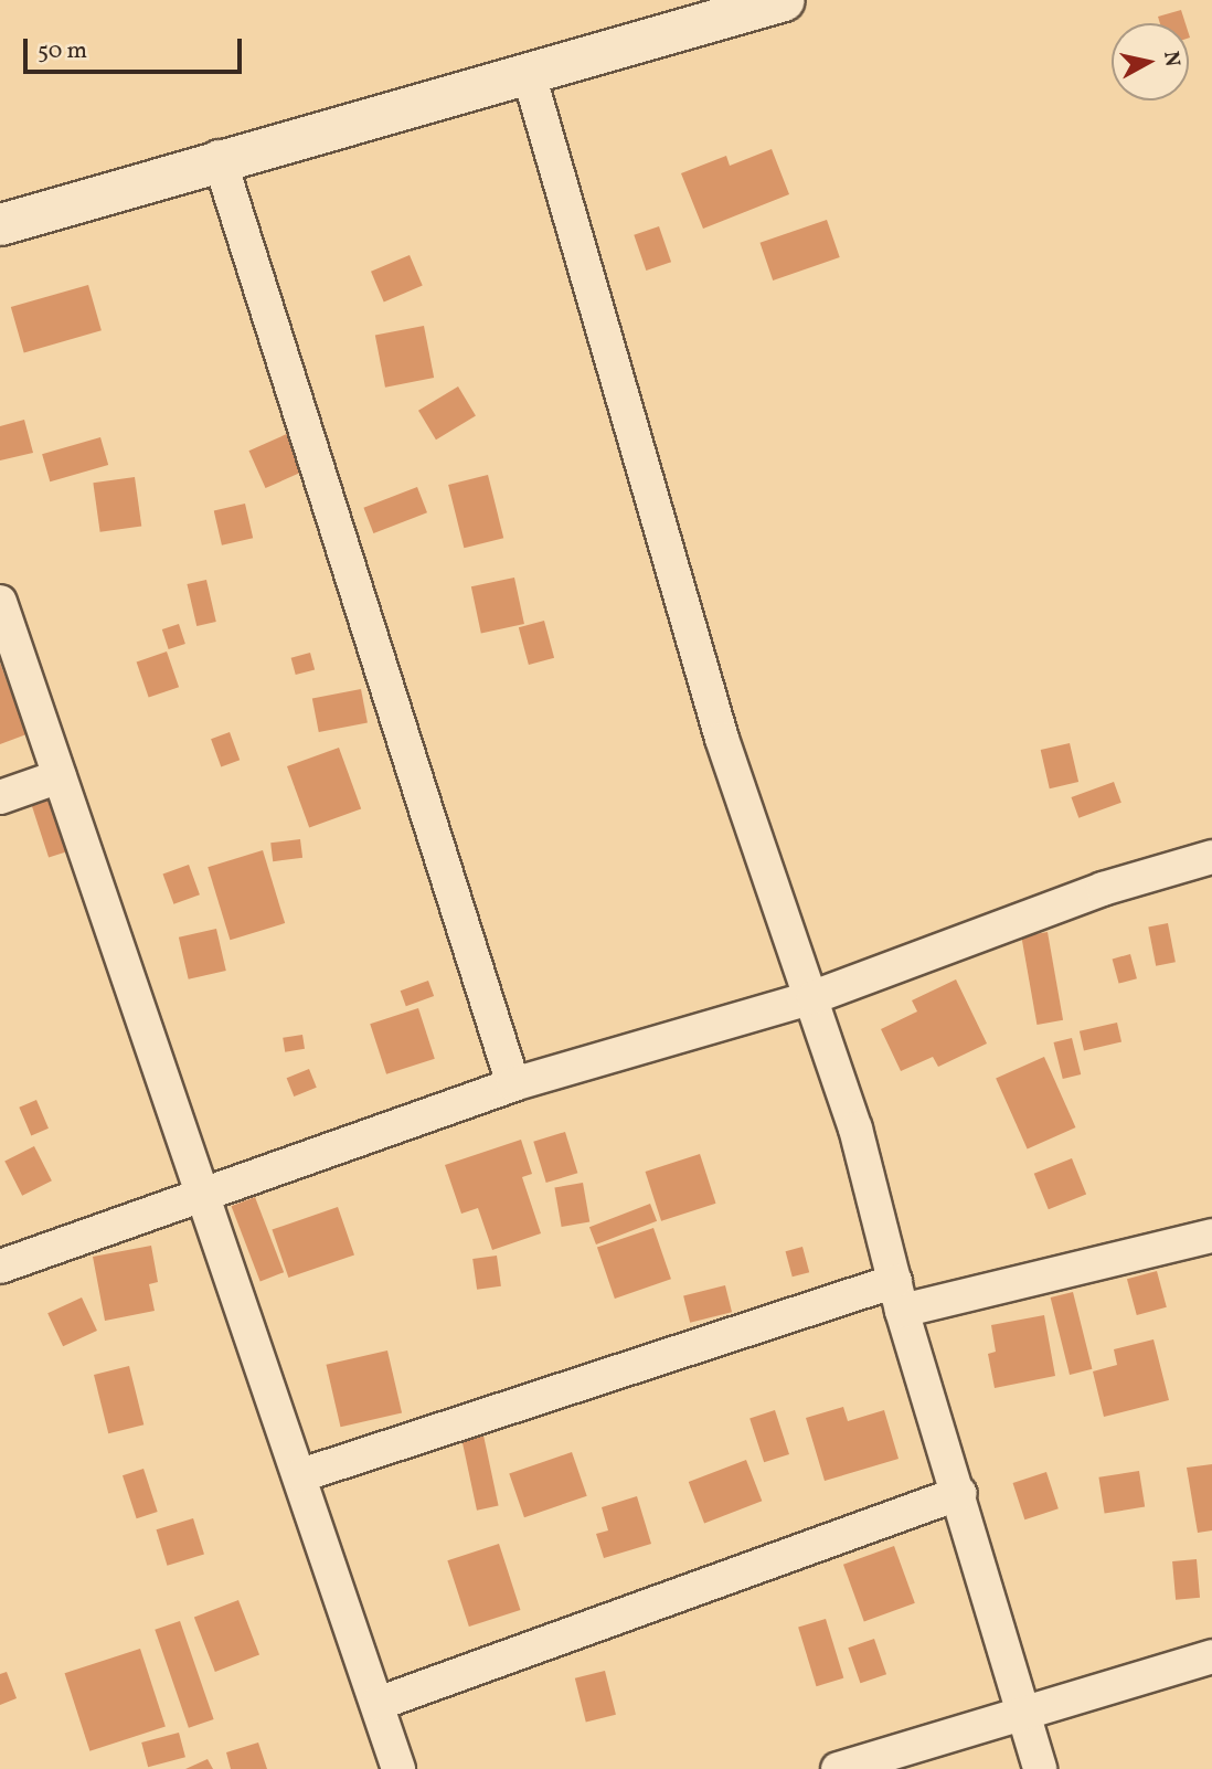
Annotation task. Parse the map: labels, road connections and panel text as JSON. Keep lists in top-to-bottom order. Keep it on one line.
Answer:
{"scale_bar":"50 m","north":"right"}
